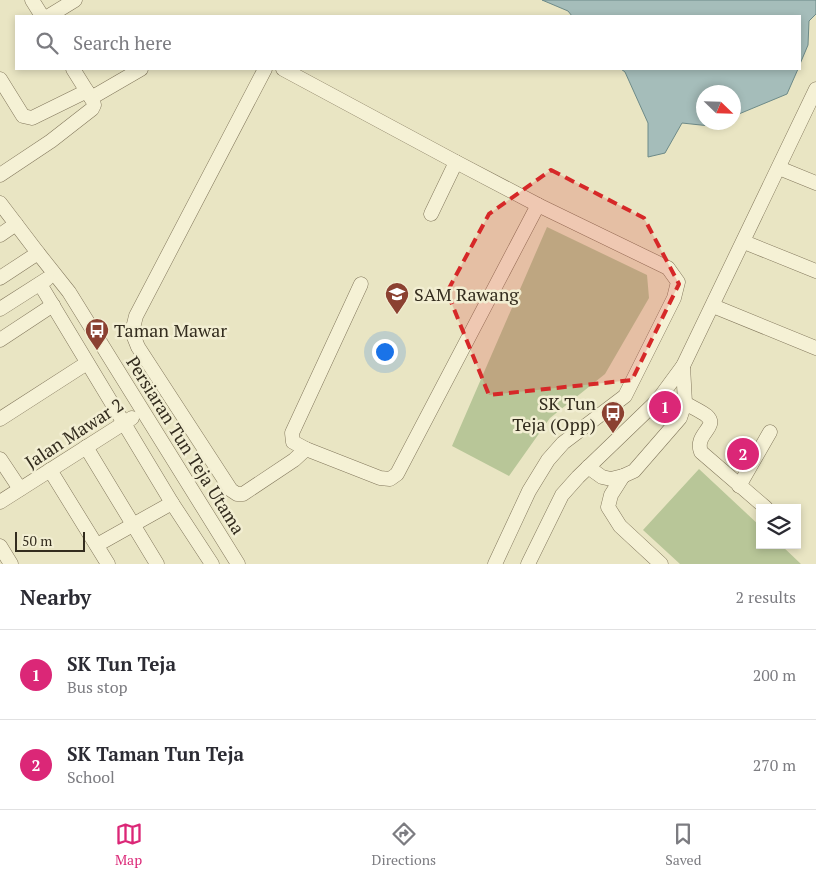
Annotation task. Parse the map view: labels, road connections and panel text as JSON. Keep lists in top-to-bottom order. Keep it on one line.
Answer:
{"streets":{"street":["Jalan Mawar 2","Persiaran Tun Teja Utama"]},"crossings":[["Jalan Mawar 2","Persiaran Tun Teja Utama"]],"places":{"school or university":["SAM Rawang"],"bus stop":["Taman Mawar","SK Tun Teja (Opp)"]},"scale_bar":"50 m","north":"bottom right","page":{"search":"Search here","pins":["1","2"],"scale":"50 m","heading":["Nearby","2 results"],"list":[{"mark":"1","name":"SK Tun Teja","note":"Bus stop","value":"200 m"},{"mark":"2","name":"SK Taman Tun Teja","note":"School","value":"270 m"}],"nav":["Map","Directions","Saved"]}}
